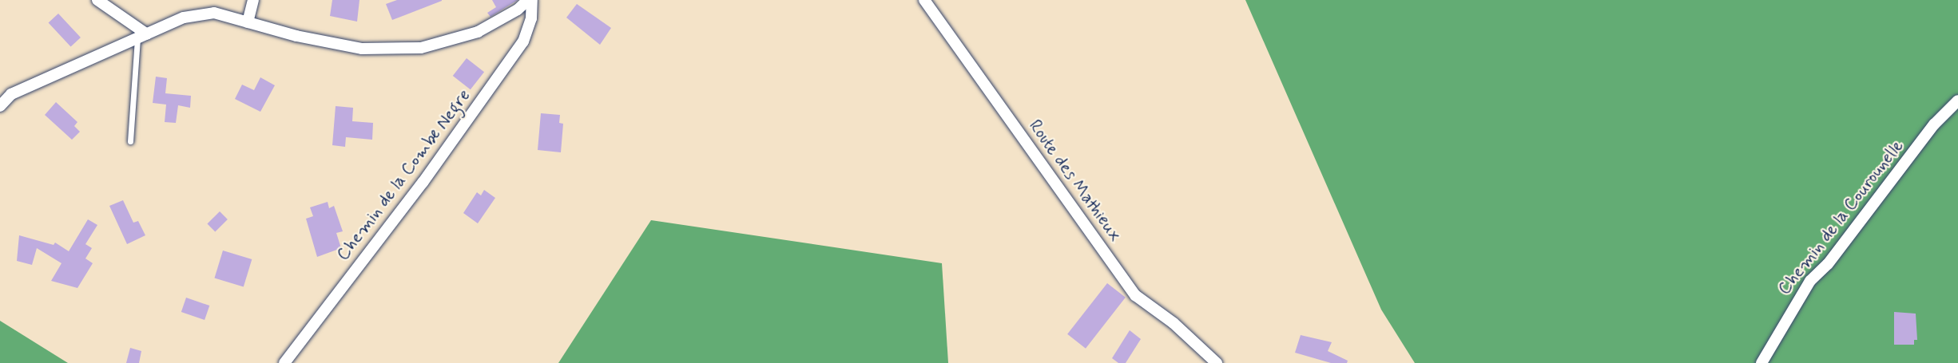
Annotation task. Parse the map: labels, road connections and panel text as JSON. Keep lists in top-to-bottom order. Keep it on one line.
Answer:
{"streets":{"street":["Chemin de la Combe Negre","Route des Mathieux","Chemin de la Courounelle"]}}
